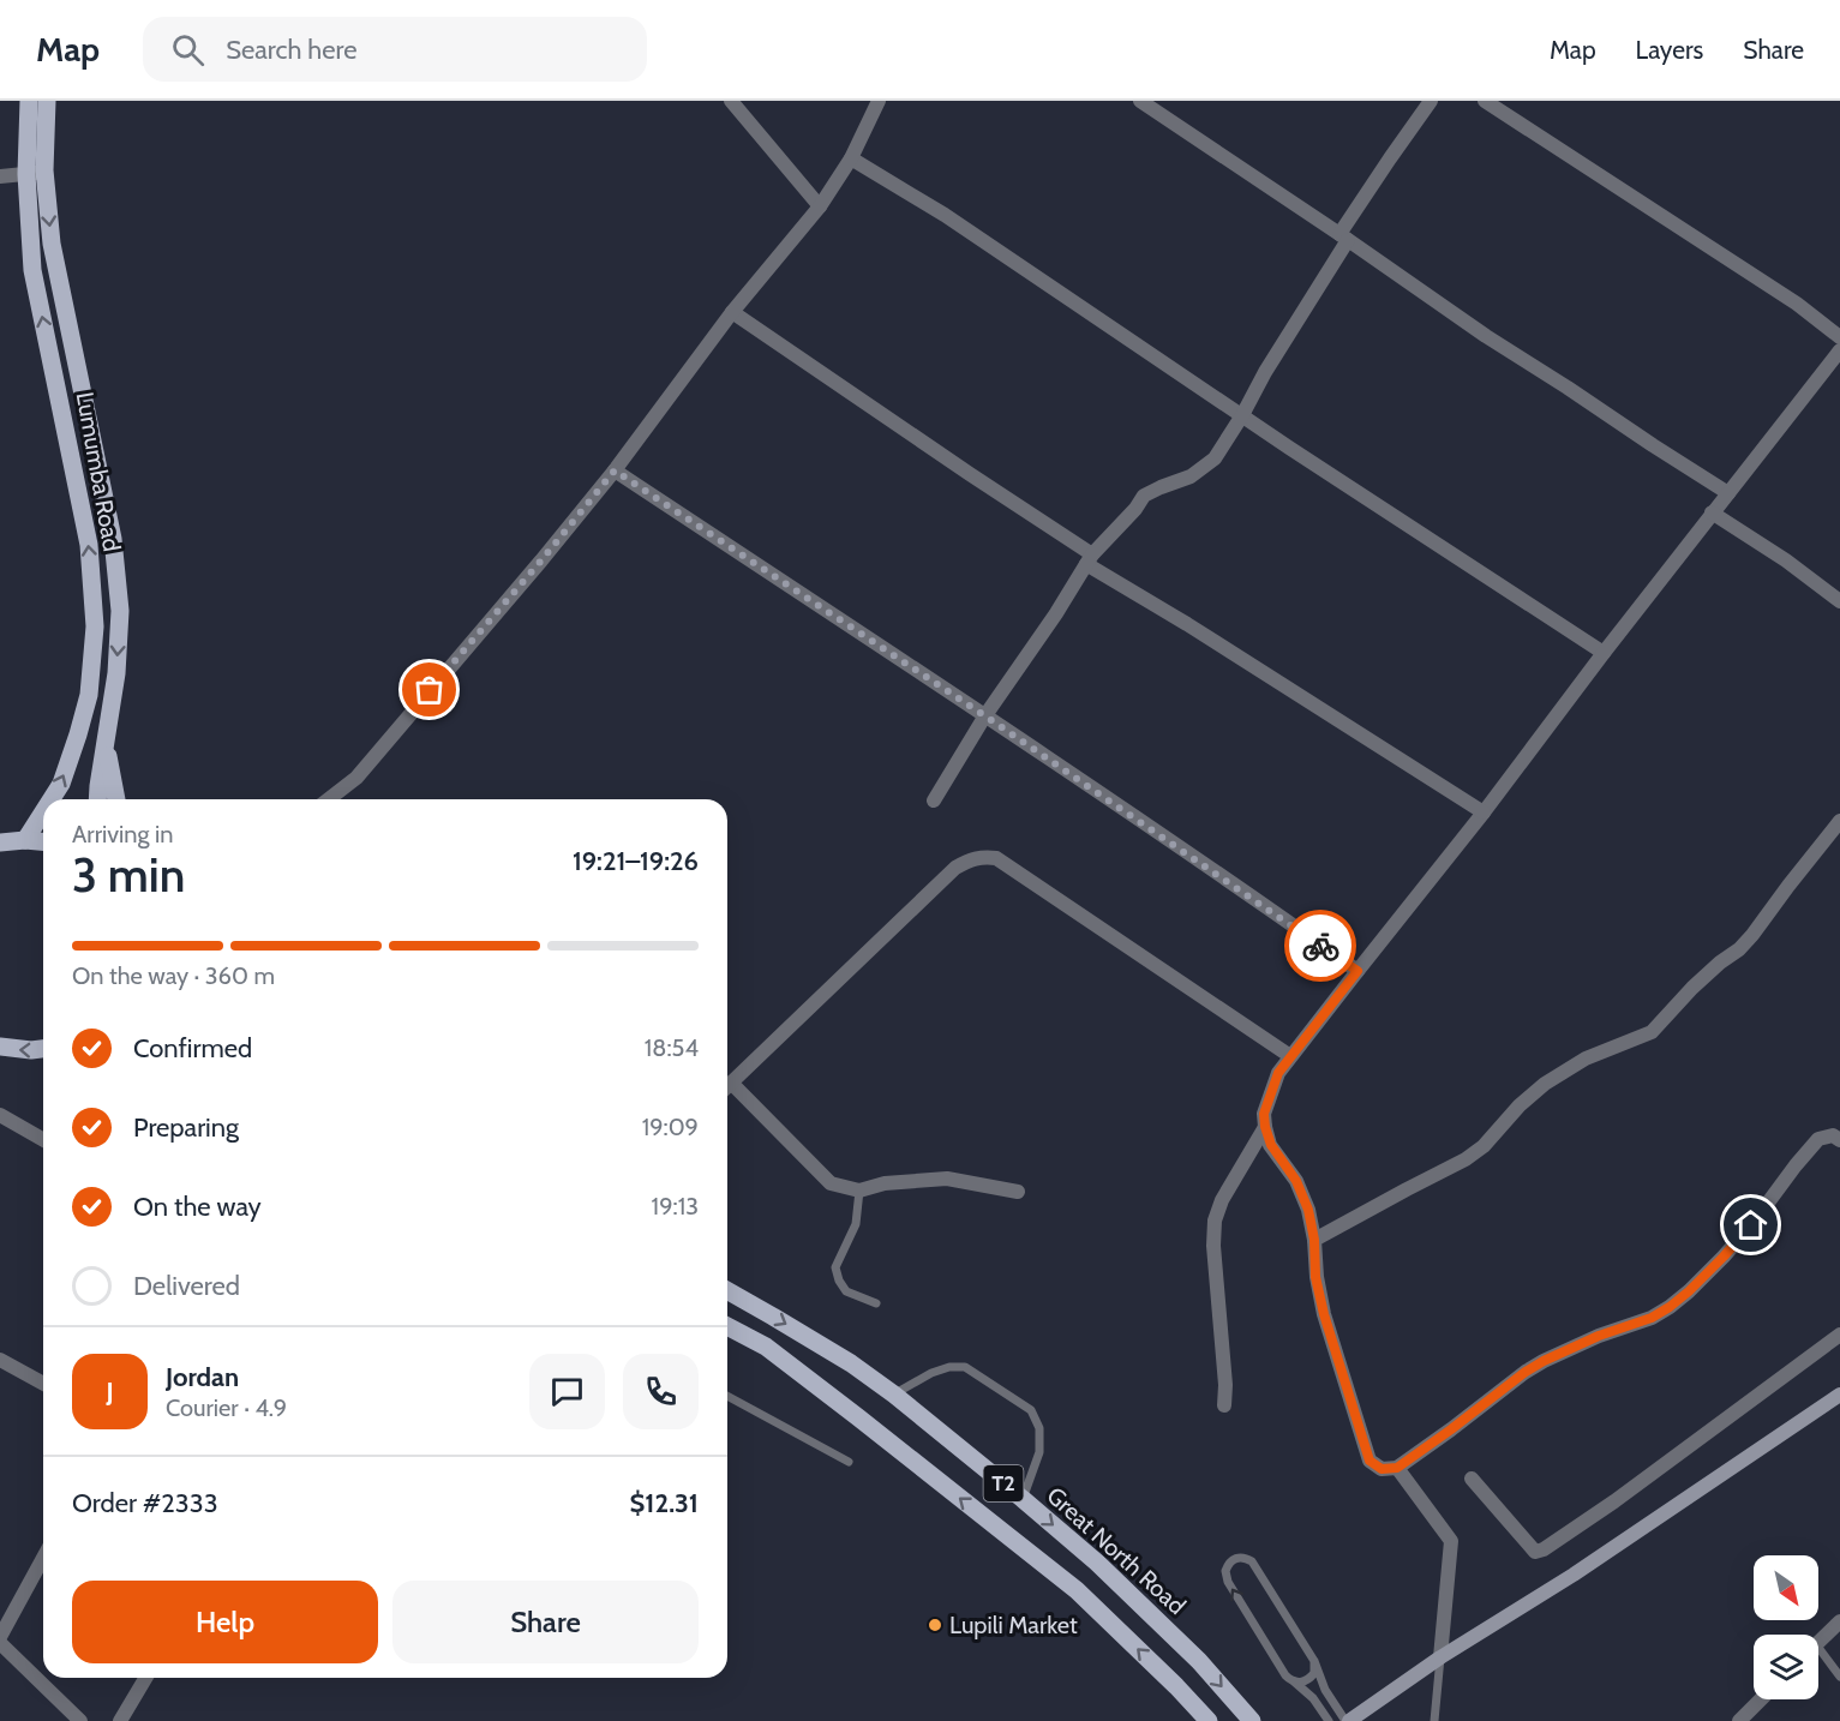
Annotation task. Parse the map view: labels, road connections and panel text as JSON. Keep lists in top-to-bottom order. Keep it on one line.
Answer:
{"streets":{"main road":["Lumumba Road","T2","Great North Road"]},"places":["Lupili Market"],"north":"bottom right","page":{"header":"Map","search":"Search here","nav":["Map","Layers","Share"],"heading":["3 min","Arriving in","19:21–19:26"],"panel":["Jordan","Courier · 4.9","Order #2333","$12.31"],"bar":"On the way · 360 m","list":[["Confirmed","18:54"],["Preparing","19:09"],["On the way","19:13"],"Delivered"],"round":"J","buttons":["Help","Share"]}}
